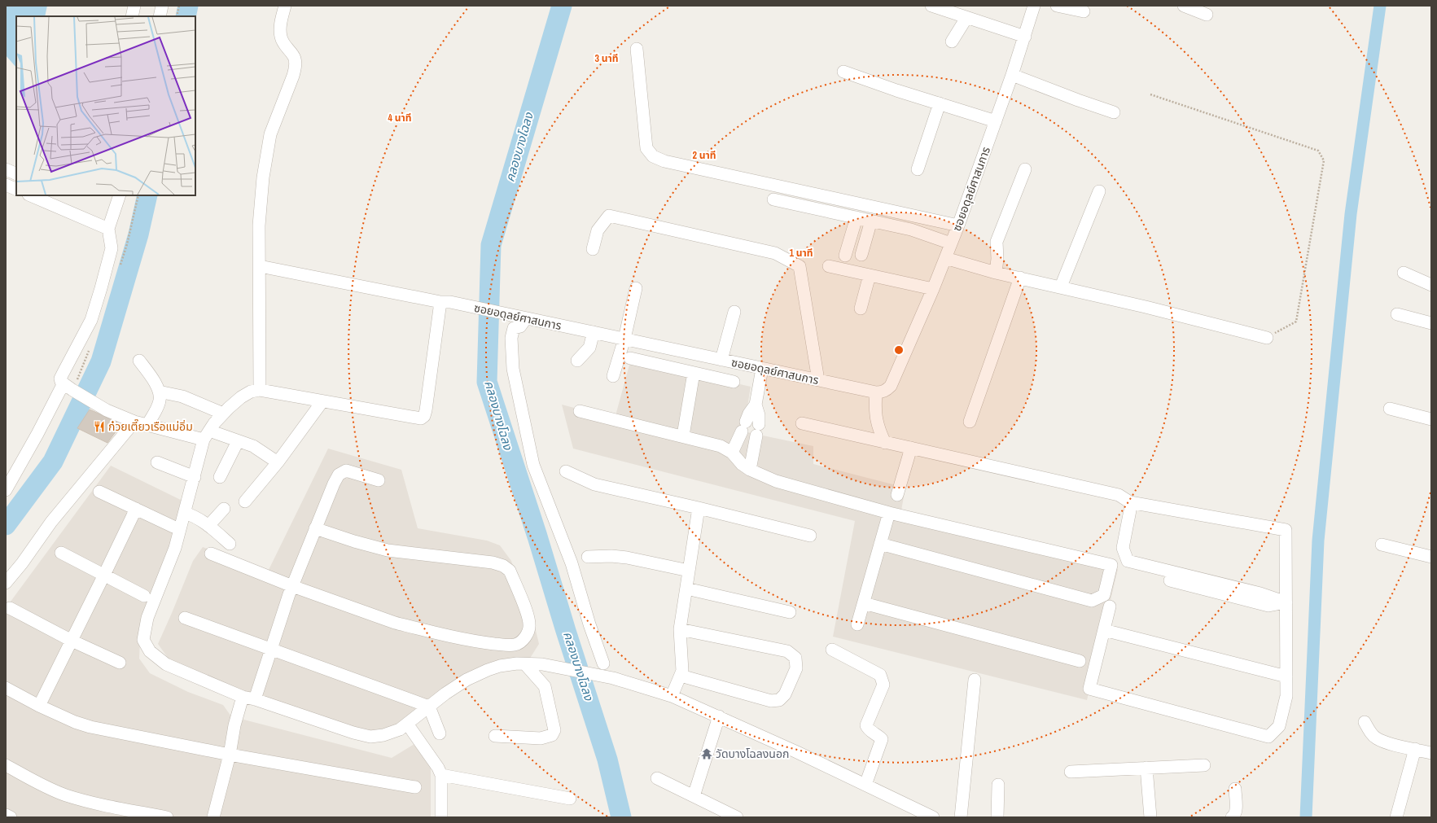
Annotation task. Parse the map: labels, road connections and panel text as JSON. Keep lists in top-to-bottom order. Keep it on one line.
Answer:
{"streets":{"street":["ซอยอดุลย์ศาสนการ"]},"water":["คลองบางโฉลง"],"places":{"restaurant":["ก๋วยเตี๊ยวเรือแม่อิ่ม"],"temple":["วัดบางโฉลงนอก"]},"rings":["3 นาที","4 นาที","2 นาที","1 นาที"]}
